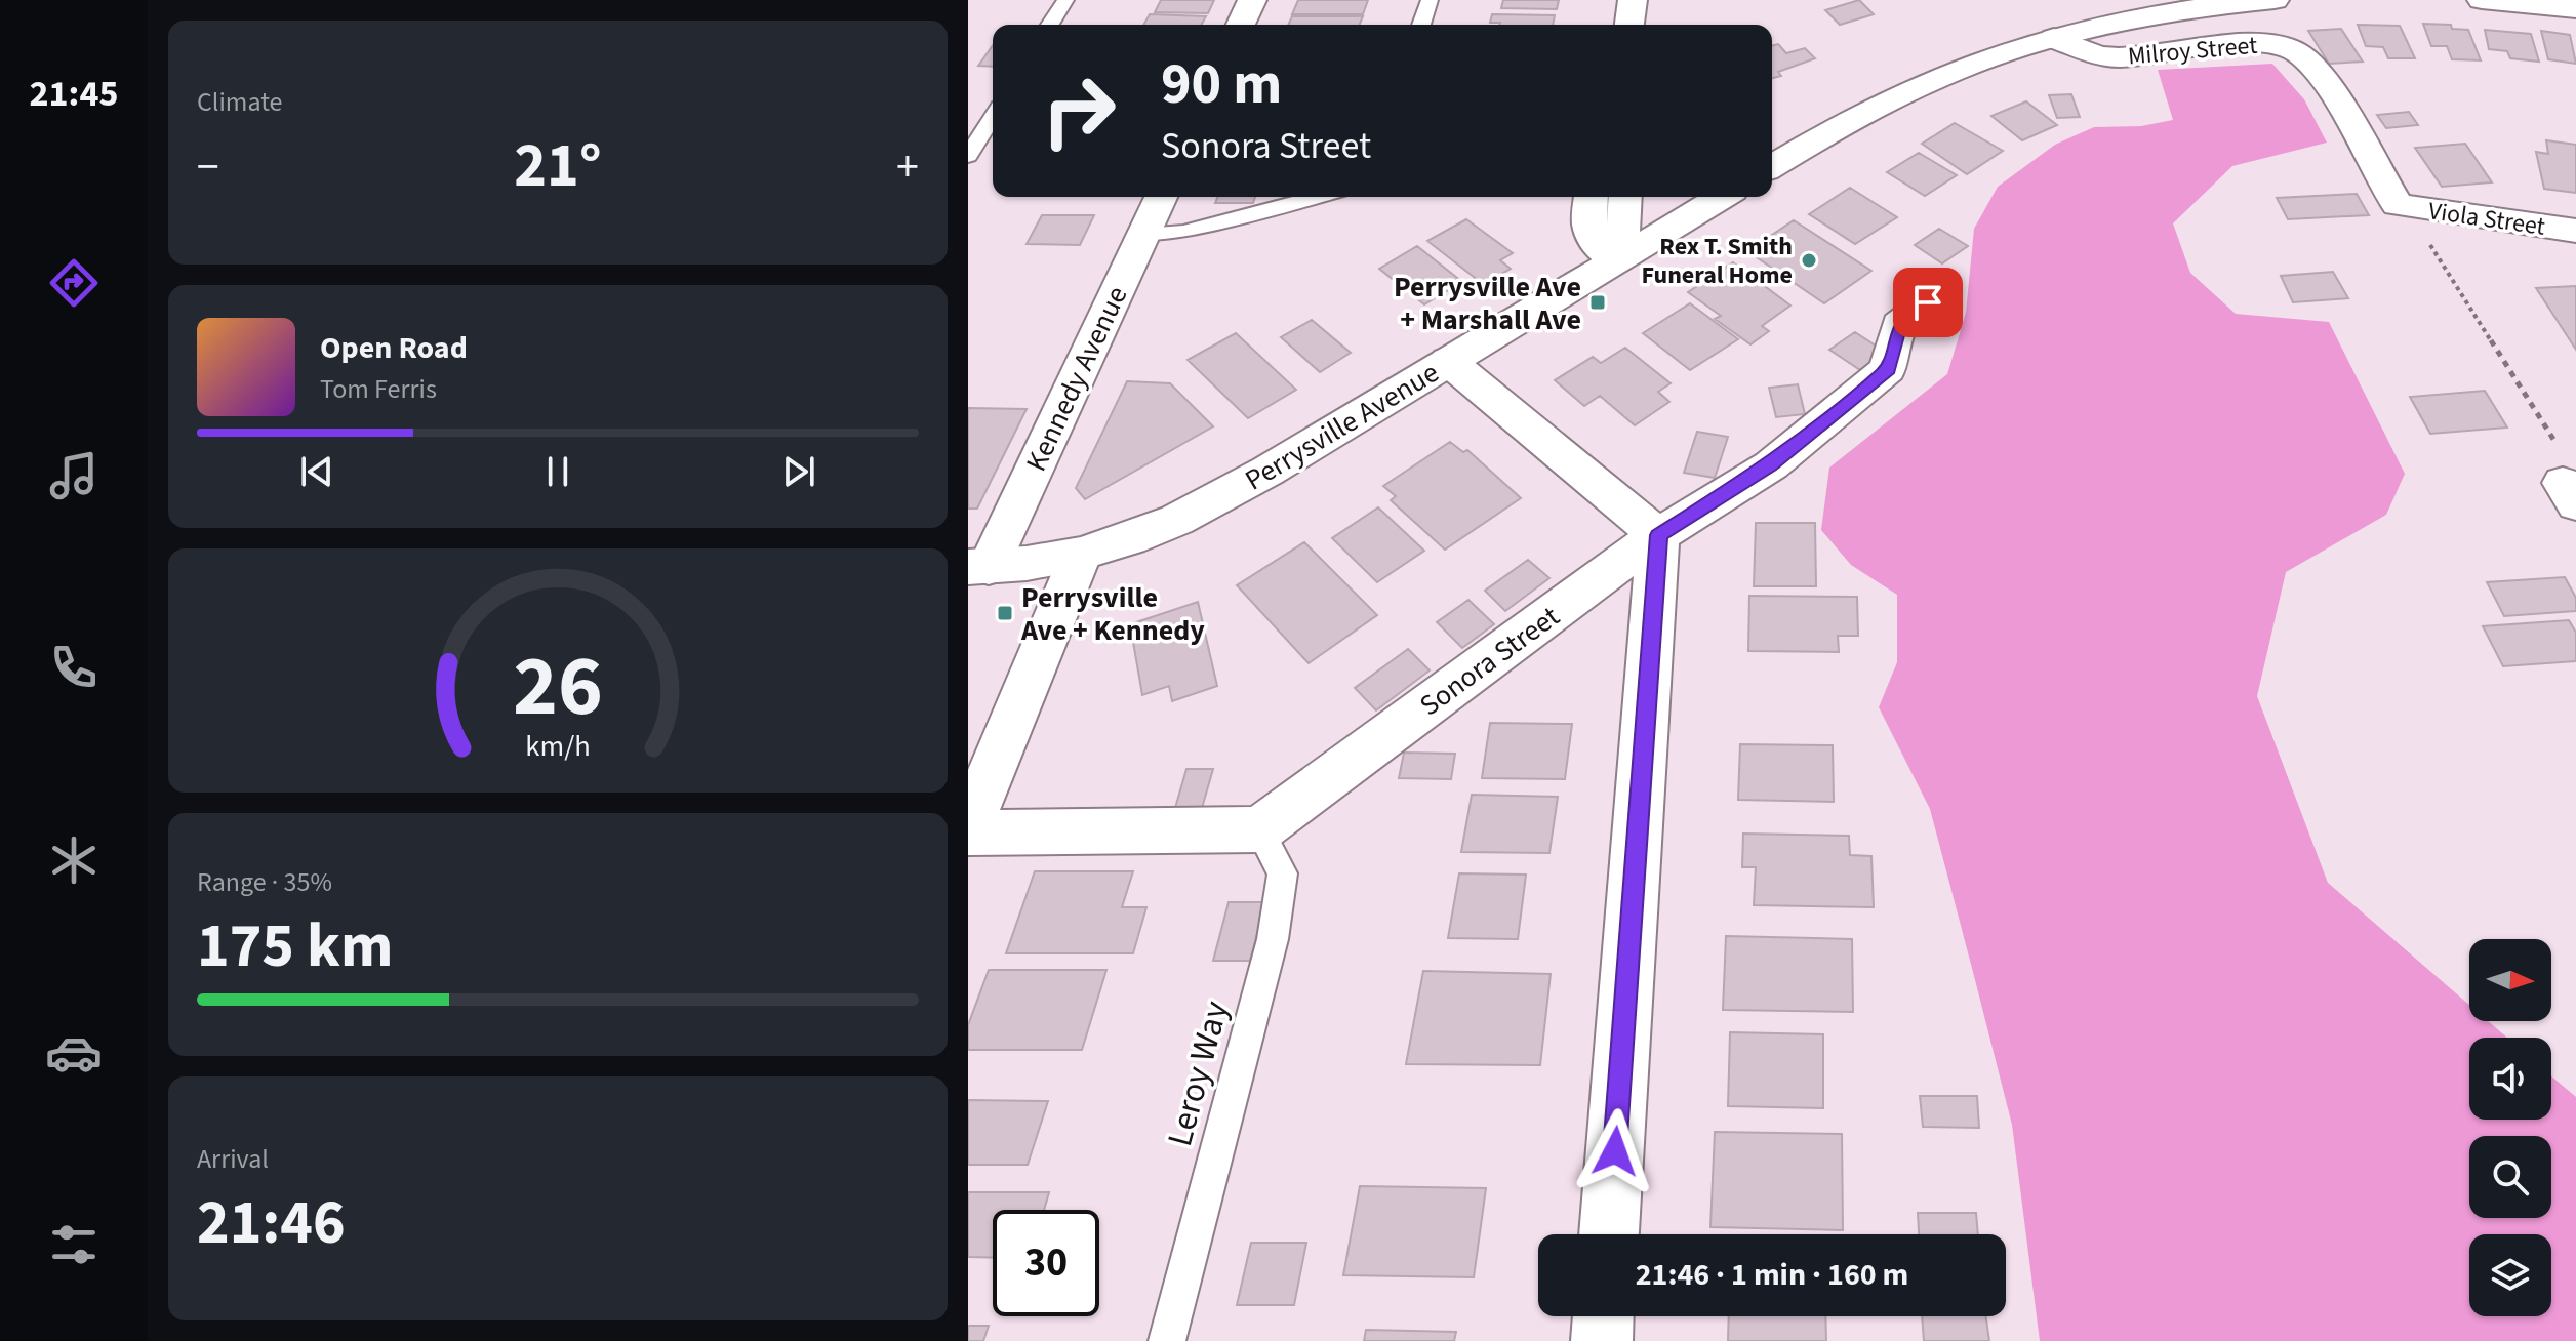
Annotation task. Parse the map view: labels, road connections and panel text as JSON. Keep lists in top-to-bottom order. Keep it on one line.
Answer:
{"streets":{"street":["Milroy Street","Viola Street","Kennedy Avenue","Perrysville Avenue","Sonora Street"],"lane":["Leroy Way"]},"crossings":[["Milroy Street","Viola Street"],["Kennedy Avenue","Perrysville Avenue"],["Sonora Street","Leroy Way"]],"places":{"other":["Rex T. Smith Funeral Home"],"transit":["Perrysville Ave + Marshall Ave","Perrysville Ave + Kennedy"]},"north":"right","page":{"tabs":"21:45","tile":["Climate",["Range · 35%","175 km"],["Arrival","21:46"]],"turn":["90 m","Sonora Street"],"heat":["−","21°","+"],"song":["Open Road","Tom Ferris"],"limit":"30","trip":"21:46 · 1 min · 160 m","gauge":["26","km/h"]}}
